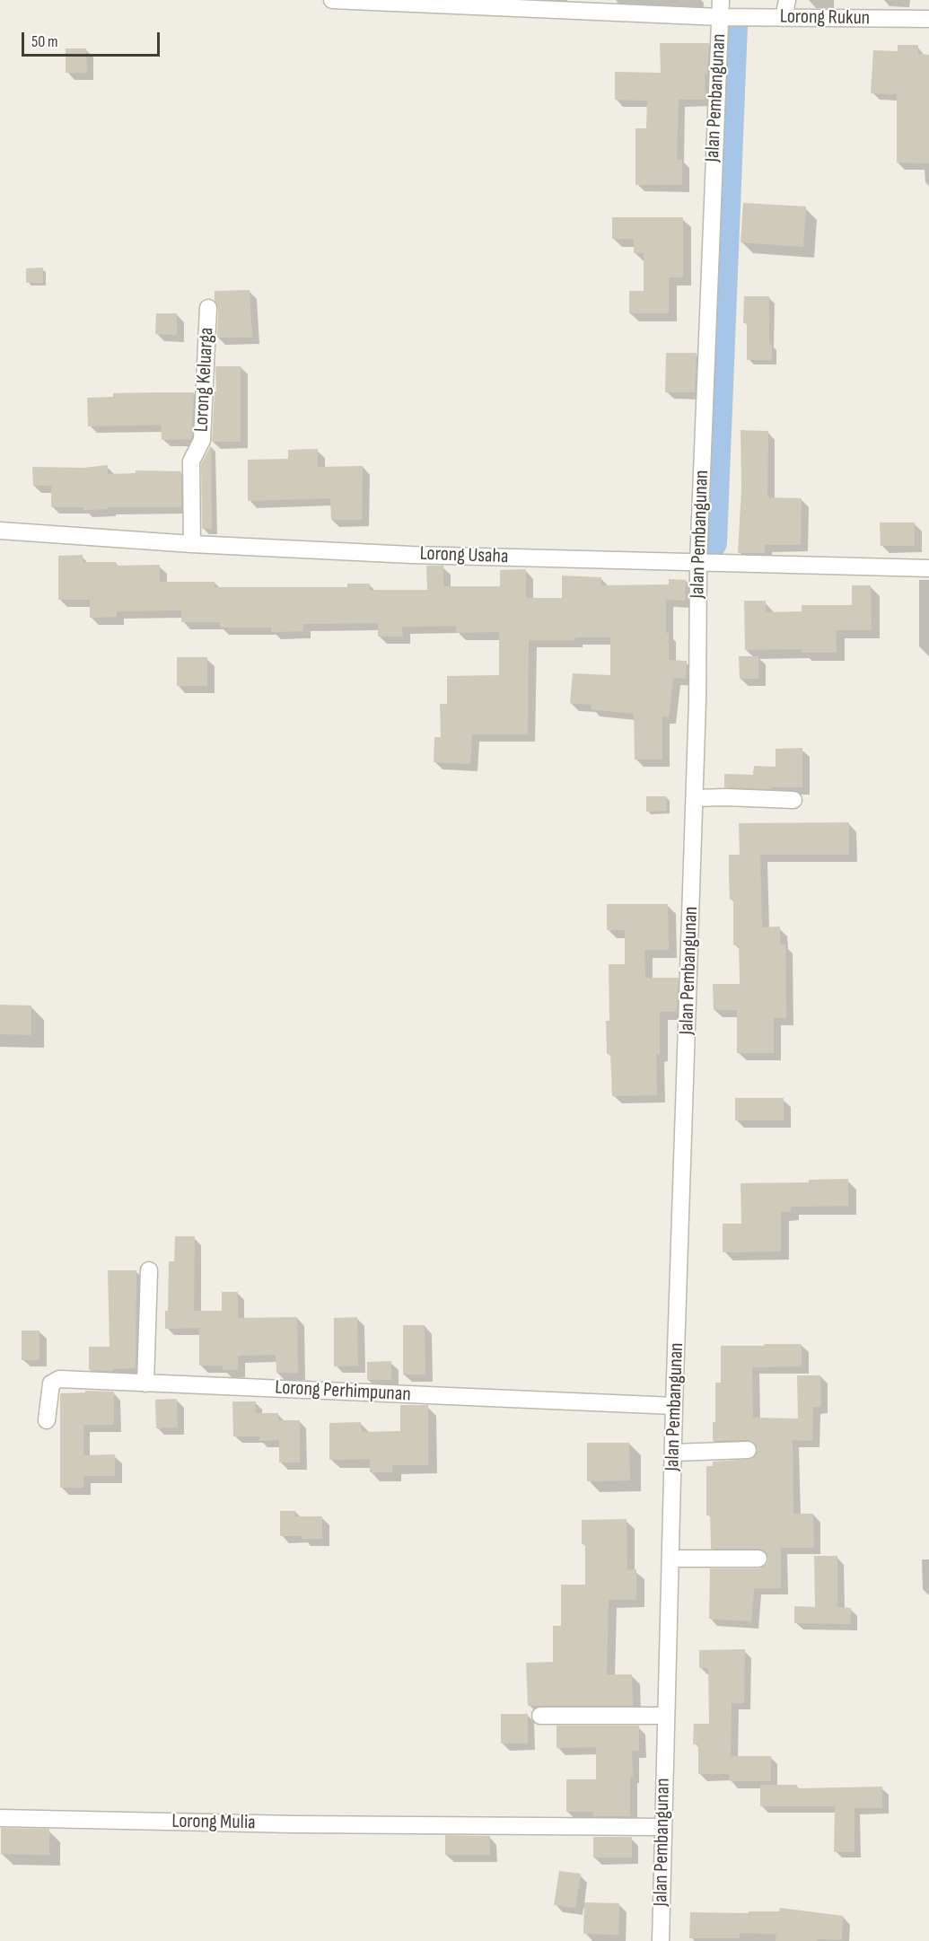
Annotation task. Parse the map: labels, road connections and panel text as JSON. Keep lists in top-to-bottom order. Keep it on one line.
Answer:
{"streets":{"street":["Lorong Rukun","Jalan Pembangunan","Lorong Keluarga","Lorong Usaha","Lorong Perhimpunan","Lorong Mulia"]},"crossings":[["Lorong Rukun","Jalan Pembangunan"],["Jalan Pembangunan","Lorong Usaha"],["Jalan Pembangunan","Lorong Perhimpunan"],["Jalan Pembangunan","Lorong Mulia"],["Lorong Keluarga","Lorong Usaha"]],"scale_bar":"50 m"}
